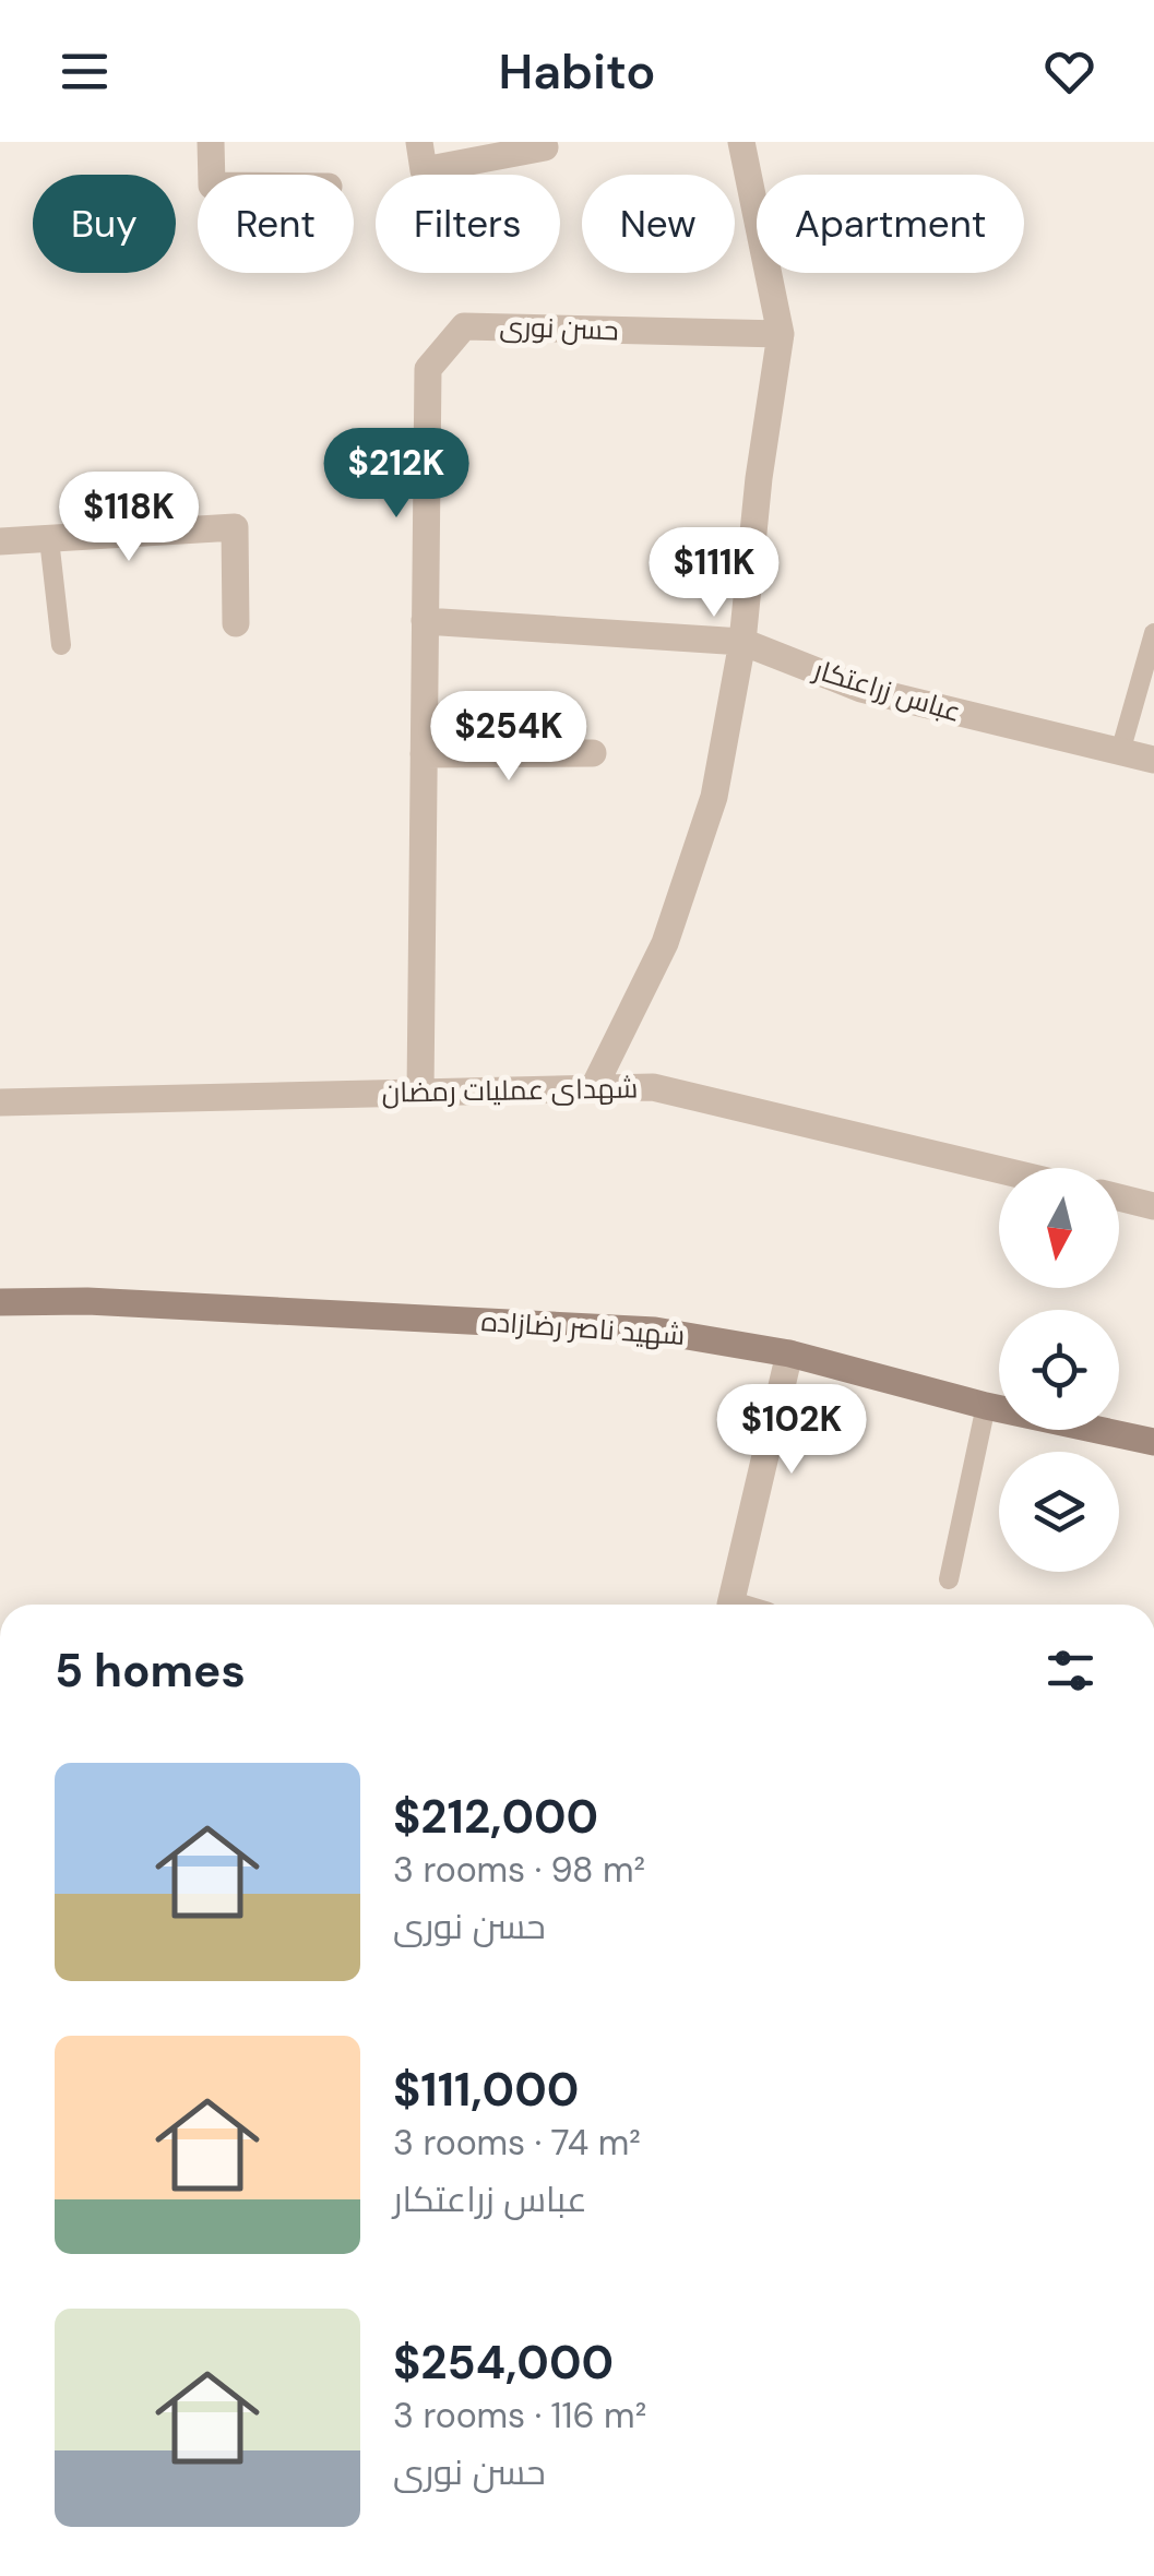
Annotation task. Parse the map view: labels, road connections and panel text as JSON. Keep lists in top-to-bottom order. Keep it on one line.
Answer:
{"streets":{"street":["حسن نوری","عباس زراعتکار","شهدای عملیات رمضان","شهید ناصر رضازاده"]},"crossings":[["حسن نوری","عباس زراعتکار"],["حسن نوری","شهدای عملیات رمضان"]],"north":"bottom","page":{"header":"Habito","chip":["Buy","Rent","Filters","New","Apartment"],"price":["$212K","$118K","$111K","$254K","$102K"],"heading":"5 homes","list":[{"name":"$212,000","note":"3 rooms · 98 m² · حسن نوری"},{"name":"$111,000","note":"3 rooms · 74 m² · عباس زراعتکار"},{"name":"$254,000","note":"3 rooms · 116 m² · حسن نوری"}]}}
